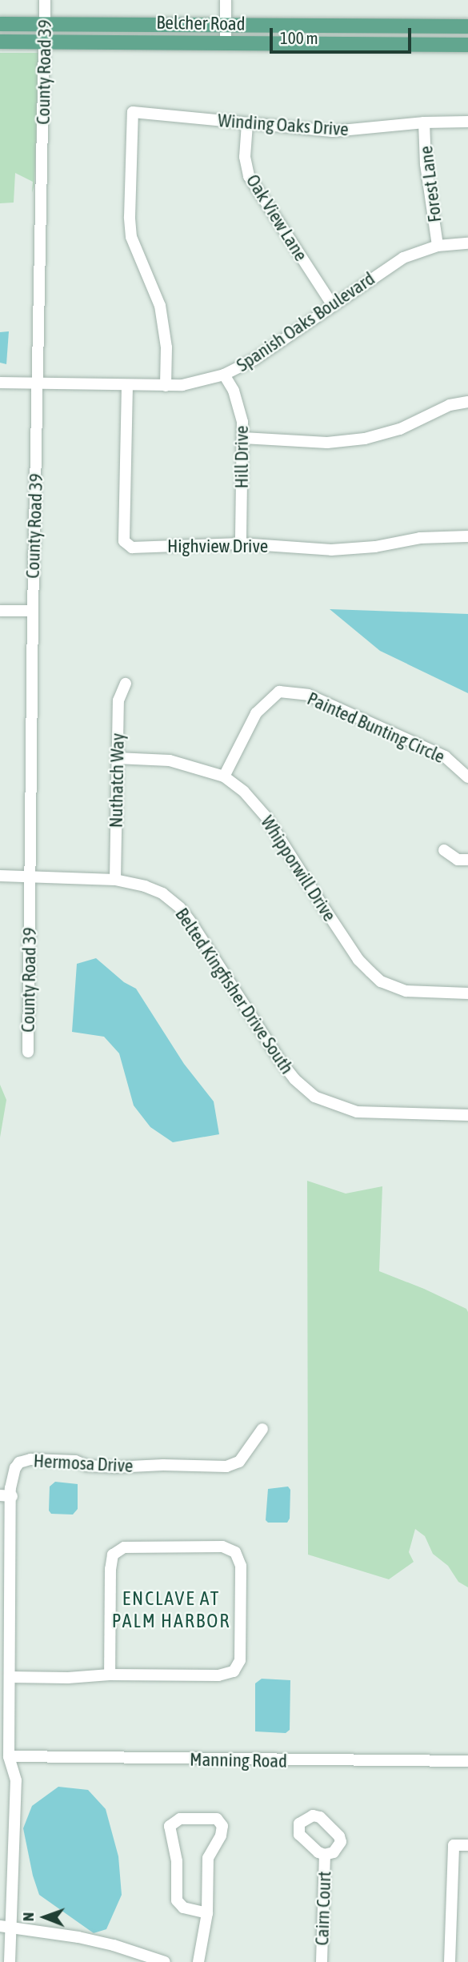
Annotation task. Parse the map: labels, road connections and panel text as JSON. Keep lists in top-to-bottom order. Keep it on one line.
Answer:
{"streets":{"main road":["Belcher Road"],"street":["County Road 39","Winding Oaks Drive","Forest Lane","Oak View Lane","Spanish Oaks Boulevard","Hill Drive","Highview Drive","Painted Bunting Circle","Nuthatch Way","Whipporwill Drive","Belted Kingfisher Drive South","Hermosa Drive","Manning Road","Cairn Court"]},"crossings":[["Belcher Road","County Road 39"],["County Road 39","Spanish Oaks Boulevard"],["County Road 39","Belted Kingfisher Drive South"],["Winding Oaks Drive","Forest Lane"],["Winding Oaks Drive","Oak View Lane"],["Winding Oaks Drive","Spanish Oaks Boulevard"],["Forest Lane","Spanish Oaks Boulevard"],["Oak View Lane","Spanish Oaks Boulevard"],["Spanish Oaks Boulevard","Hill Drive"],["Spanish Oaks Boulevard","Highview Drive"],["Hill Drive","Highview Drive"],["Painted Bunting Circle","Whipporwill Drive"],["Nuthatch Way","Whipporwill Drive"],["Nuthatch Way","Belted Kingfisher Drive South"],["Hermosa Drive","Manning Road"]],"districts":["ENCLAVE AT PALM HARBOR"],"scale_bar":"100 m","north":"left"}
